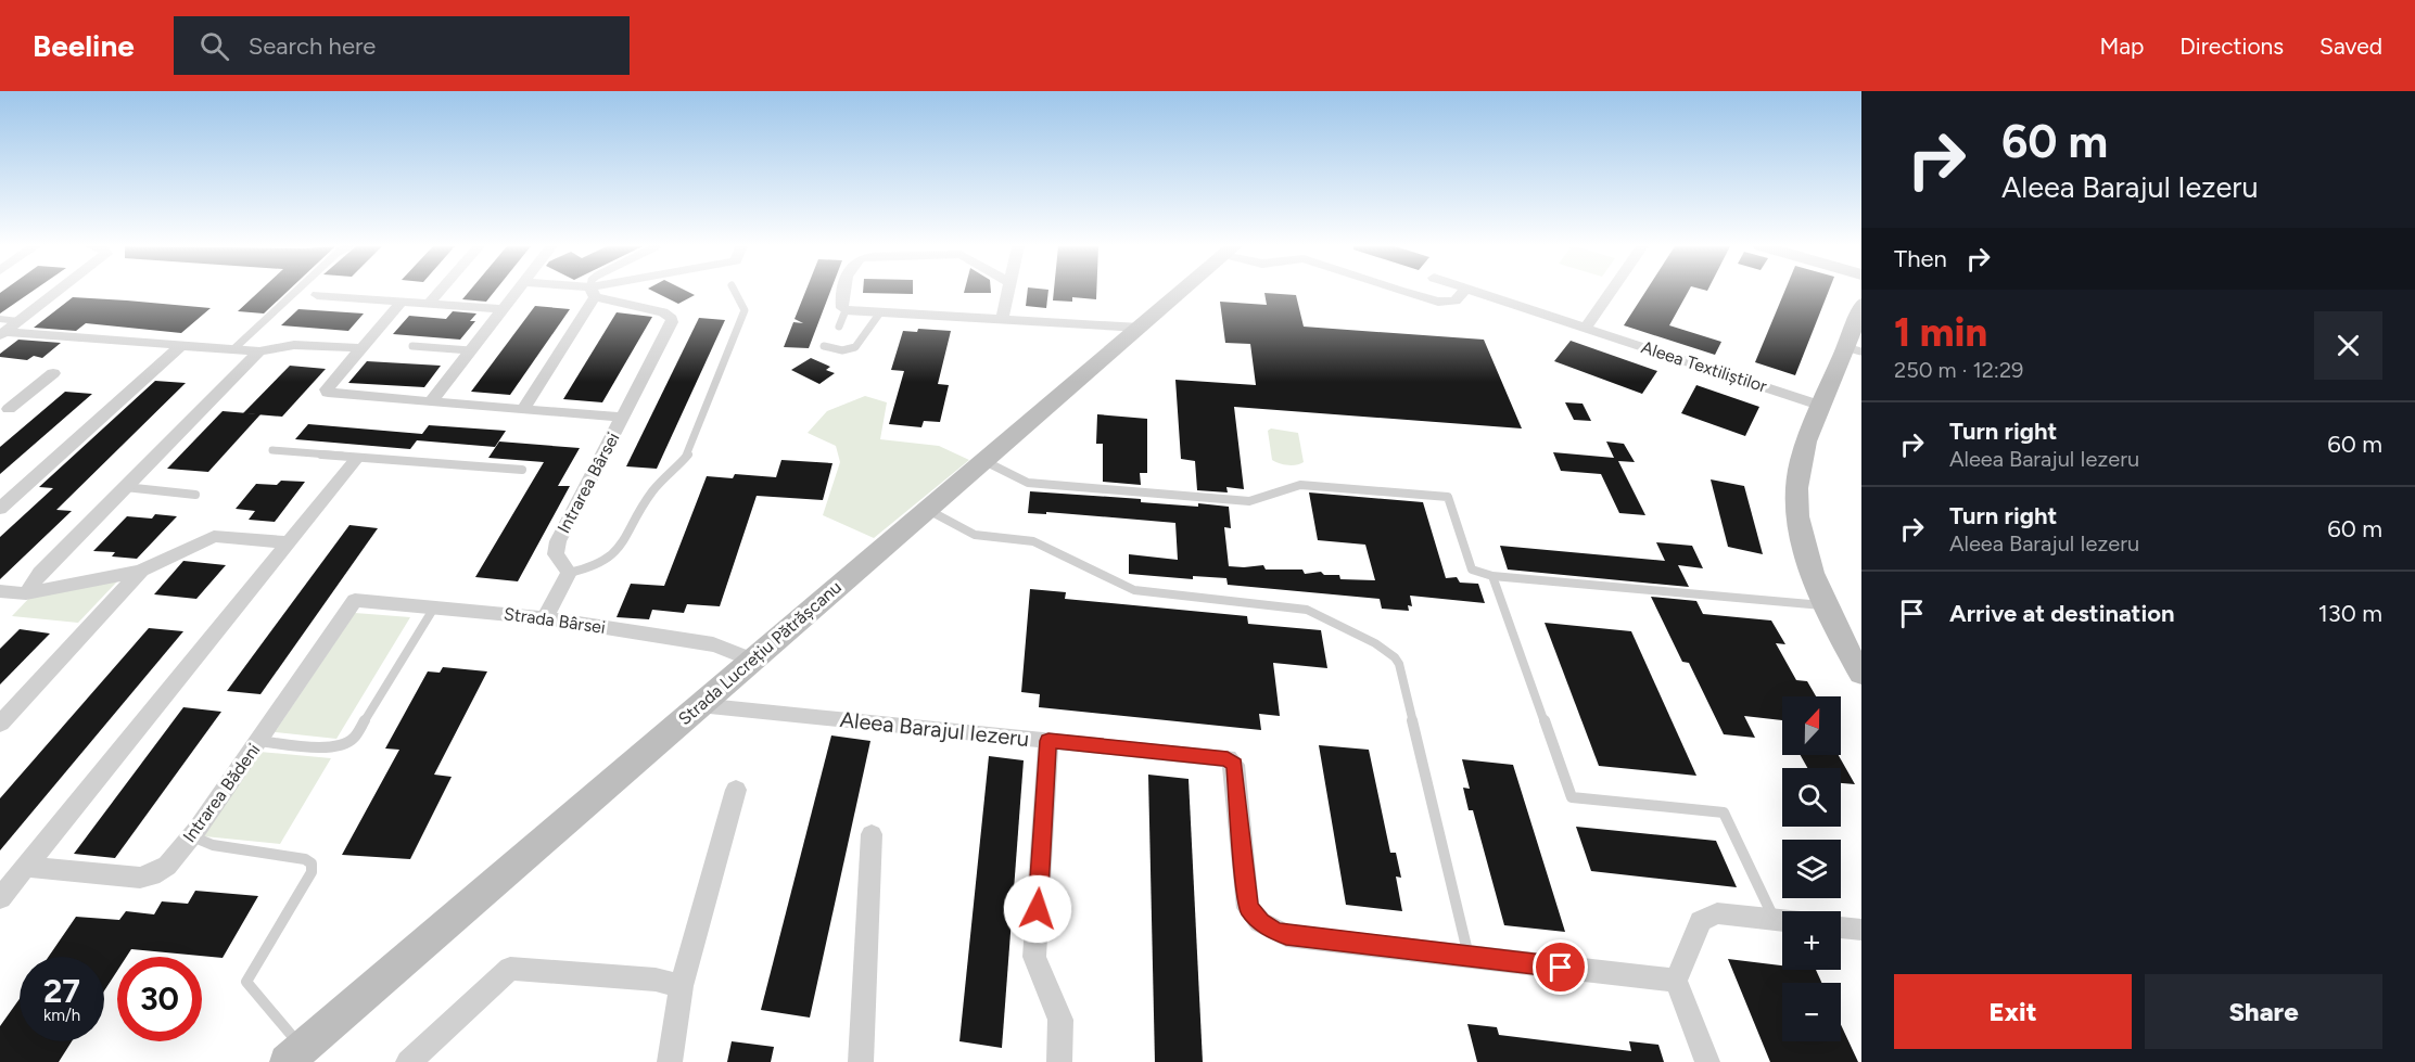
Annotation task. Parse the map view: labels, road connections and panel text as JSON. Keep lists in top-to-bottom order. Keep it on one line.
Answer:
{"streets":{"main road":["Strada Lucrețiu Pătrășcanu"],"street":["Aleea Textiliștilor","Intrarea Bârsei","Strada Bârsei","Aleea Barajul Iezeru","Intrarea Bădeni"]},"crossings":[["Strada Bârsei","Strada Lucrețiu Pătrășcanu"],["Strada Bârsei","Intrarea Bădeni"],["Strada Lucrețiu Pătrășcanu","Aleea Barajul Iezeru"]],"north":"top","page":{"header":"Beeline","search":"Search here","nav":["Map","Directions","Saved"],"turn":["60 m","Aleea Barajul Iezeru"],"then":"Then","heading":["1 min","250 m · 12:29"],"list":[{"name":"Turn right","note":"Aleea Barajul Iezeru","value":"60 m"},{"name":"Turn right","note":"Aleea Barajul Iezeru","value":"60 m"},{"name":"Arrive at destination","value":"130 m"}],"map_buttons":["+","−"],"speed":"27 km/h","limit":"30","buttons":["Exit","Share"]}}
